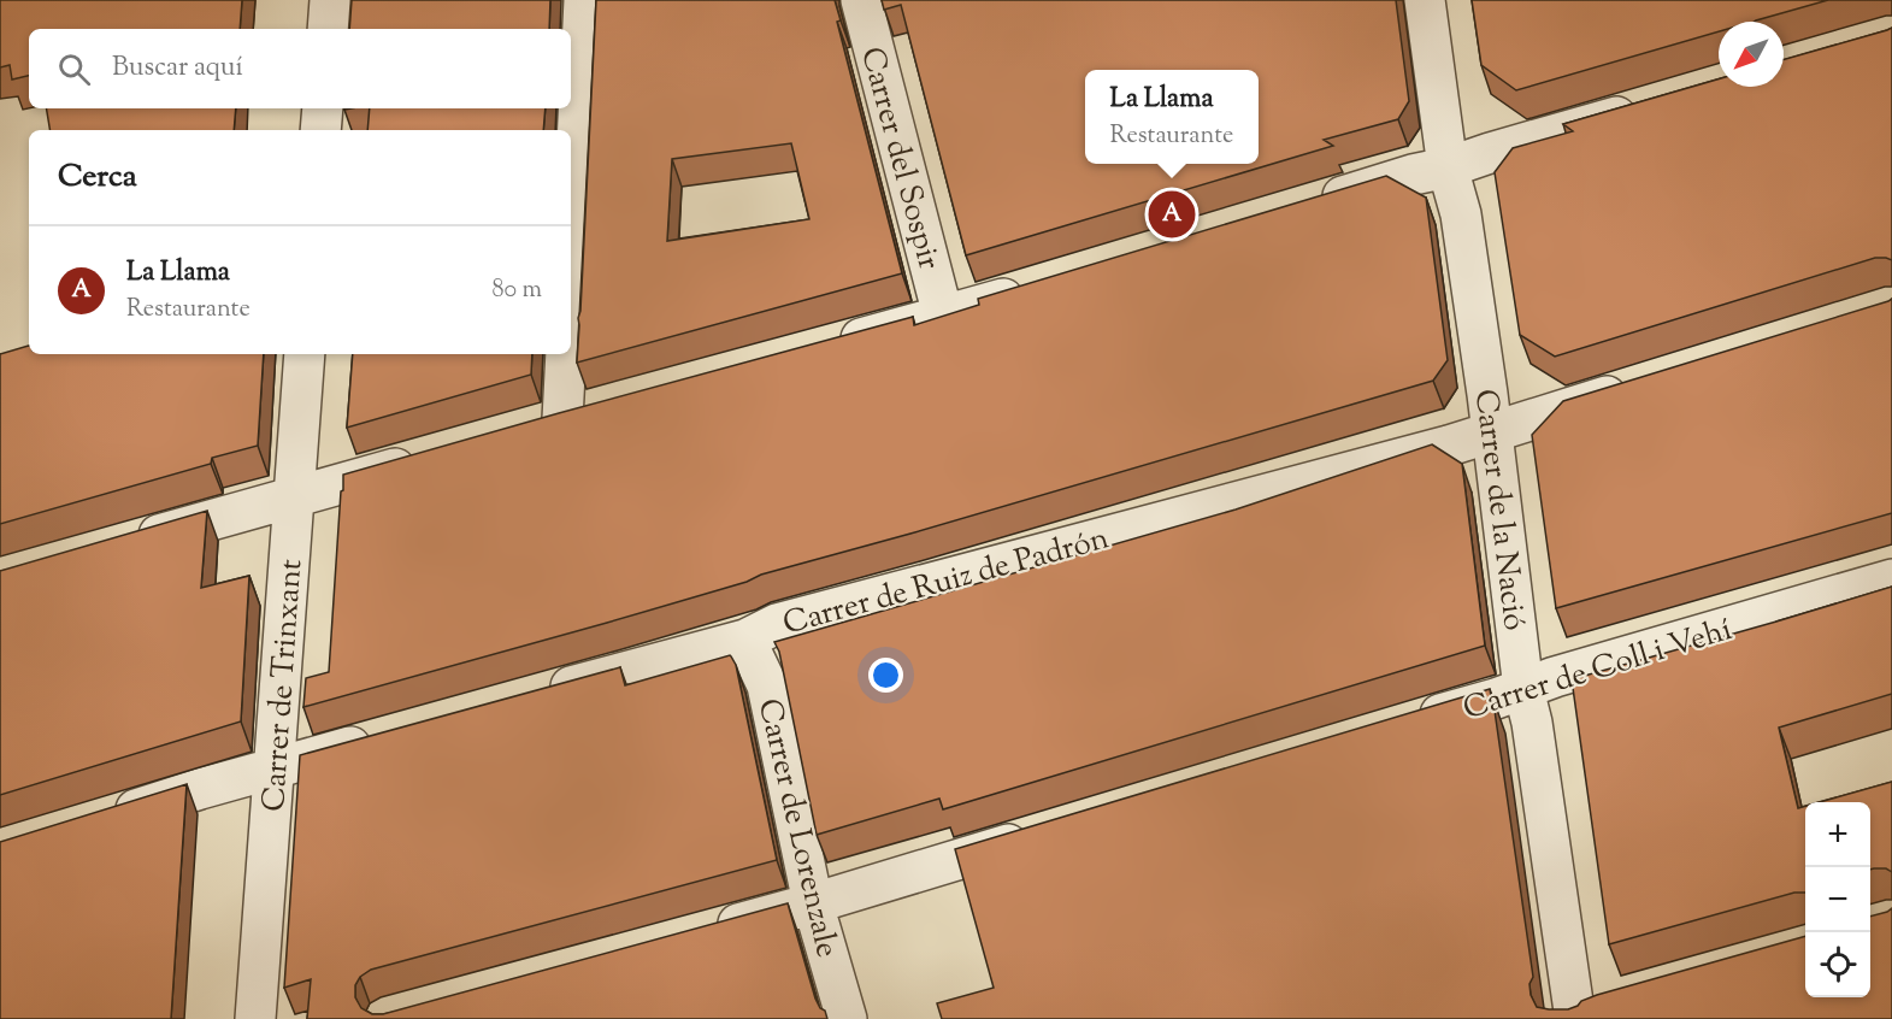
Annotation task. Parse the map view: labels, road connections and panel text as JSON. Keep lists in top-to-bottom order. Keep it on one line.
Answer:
{"streets":{"street":["Carrer del Sospir","Carrer de la Nació","Carrer de Ruiz de Padrón","Carrer de Coll i Vehí","Carrer de Trinxant","Carrer de Lorenzale"]},"crossings":[["Carrer de la Nació","Carrer de Ruiz de Padrón"],["Carrer de la Nació","Carrer de Coll i Vehí"],["Carrer de Ruiz de Padrón","Carrer de Lorenzale"]],"north":"bottom left","page":{"search":"Buscar aquí","popup":["La Llama","Restaurante"],"heading":"Cerca","pins":"A","list":[{"mark":"A","name":"La Llama","note":"Restaurante","value":"80 m"}],"map_buttons":["+","−"]}}
